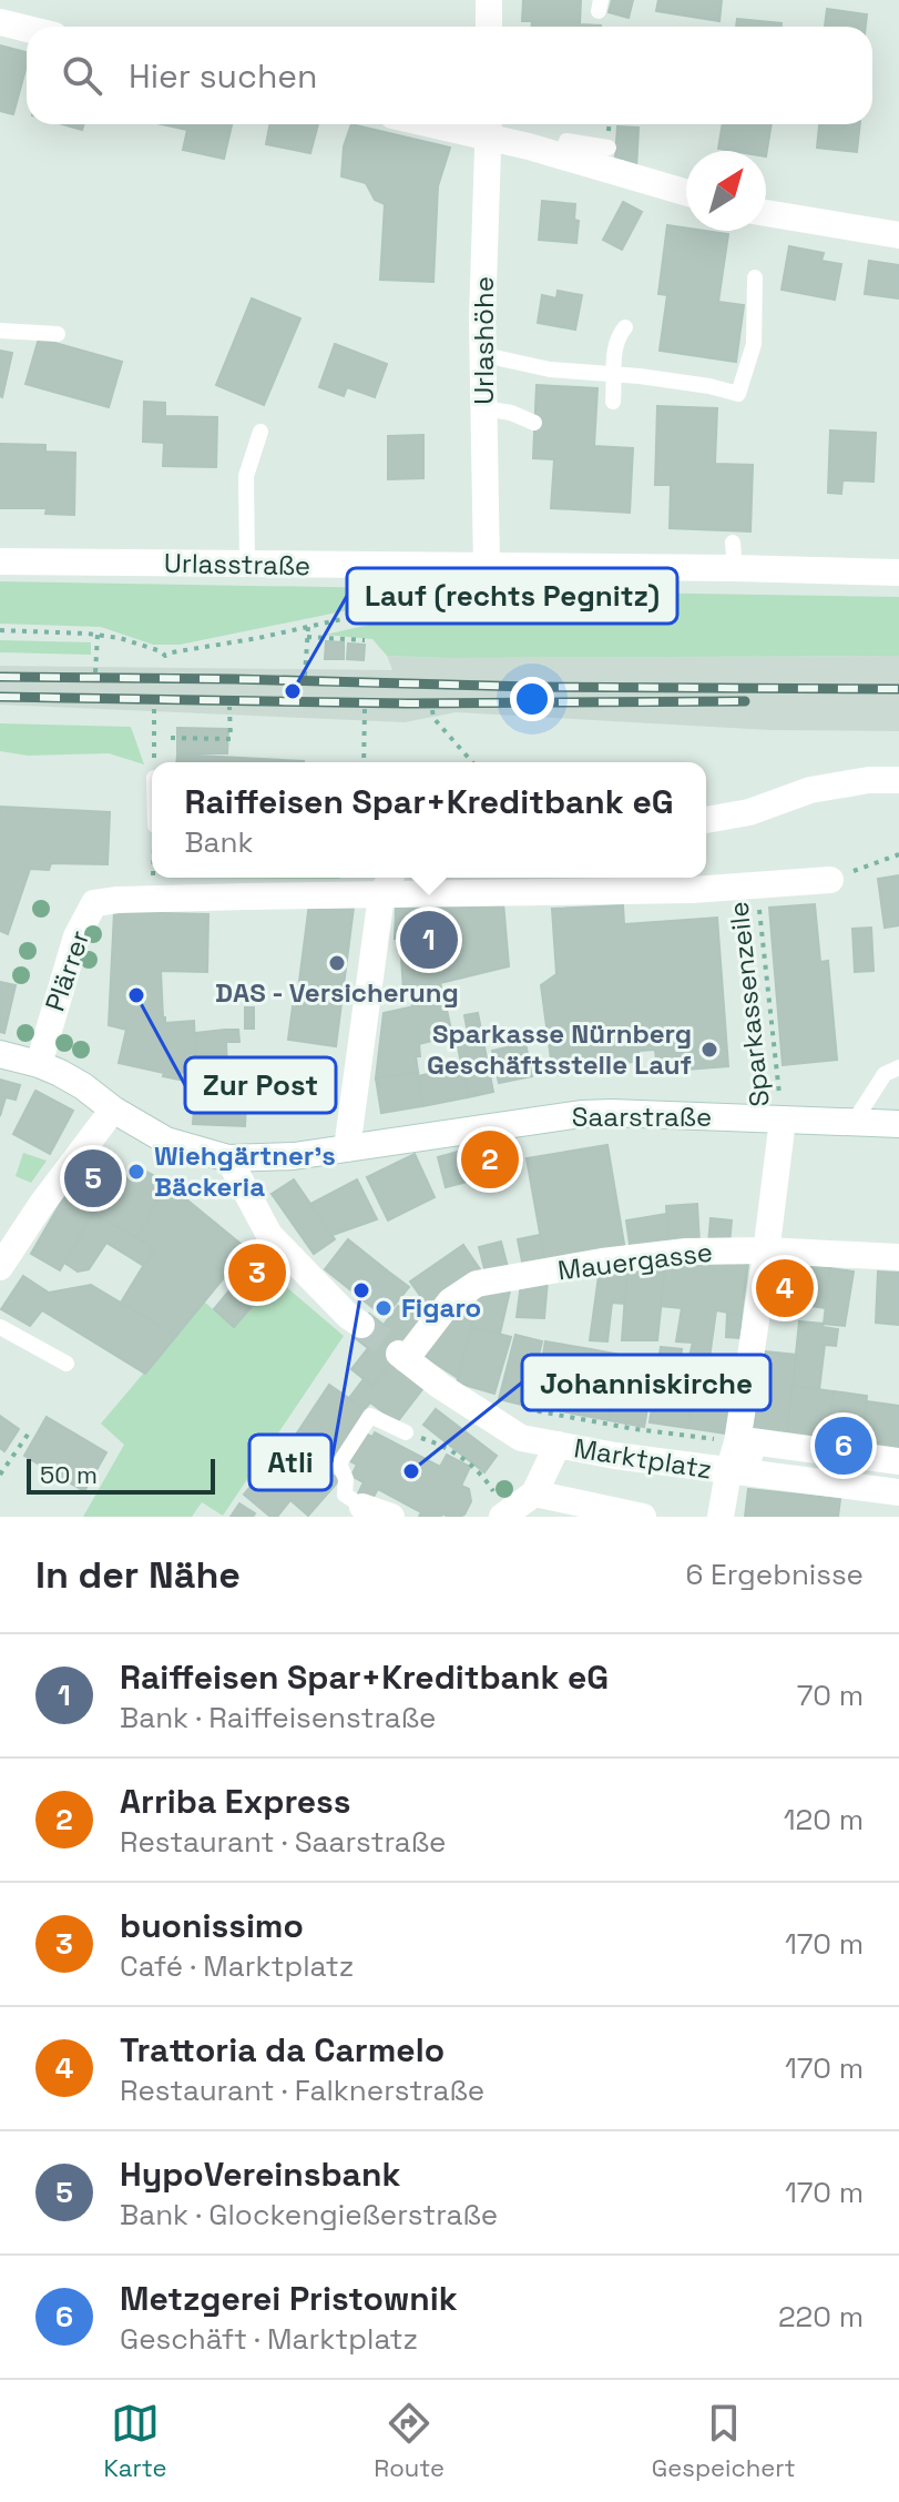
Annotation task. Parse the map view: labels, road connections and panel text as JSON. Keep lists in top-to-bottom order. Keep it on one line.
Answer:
{"streets":{"street":["Urlashöhe","Urlasstraße","Plärrer","Saarstraße","Mauergasse","Marktplatz"],"path":["Sparkassenzeile"]},"crossings":[["Urlashöhe","Urlasstraße"],["Plärrer","Saarstraße"],["Sparkassenzeile","Saarstraße"],["Mauergasse","Marktplatz"]],"places":["Lauf (rechts Pegnitz)","DAS - Versicherung","Zur Post","Sparkasse Nürnberg Geschäftsstelle Lauf","Wiehgärtner's Bäckeria","Atli","Figaro","Johanniskirche"],"scale_bar":"50 m","north":"top right","page":{"search":"Hier suchen","popup":["Raiffeisen Spar+Kreditbank eG","Bank"],"pins":["1","2","5","3","4","6"],"scale":"50 m","heading":["In der Nähe","6 Ergebnisse"],"list":[{"mark":"1","name":"Raiffeisen Spar+Kreditbank eG","note":"Bank · Raiffeisenstraße","value":"70 m"},{"mark":"2","name":"Arriba Express","note":"Restaurant · Saarstraße","value":"120 m"},{"mark":"3","name":"buonissimo","note":"Café · Marktplatz","value":"170 m"},{"mark":"4","name":"Trattoria da Carmelo","note":"Restaurant · Falknerstraße","value":"170 m"},{"mark":"5","name":"HypoVereinsbank","note":"Bank · Glockengießerstraße","value":"170 m"},{"mark":"6","name":"Metzgerei Pristownik","note":"Geschäft · Marktplatz","value":"220 m"}],"nav":["Karte","Route","Gespeichert"]}}
